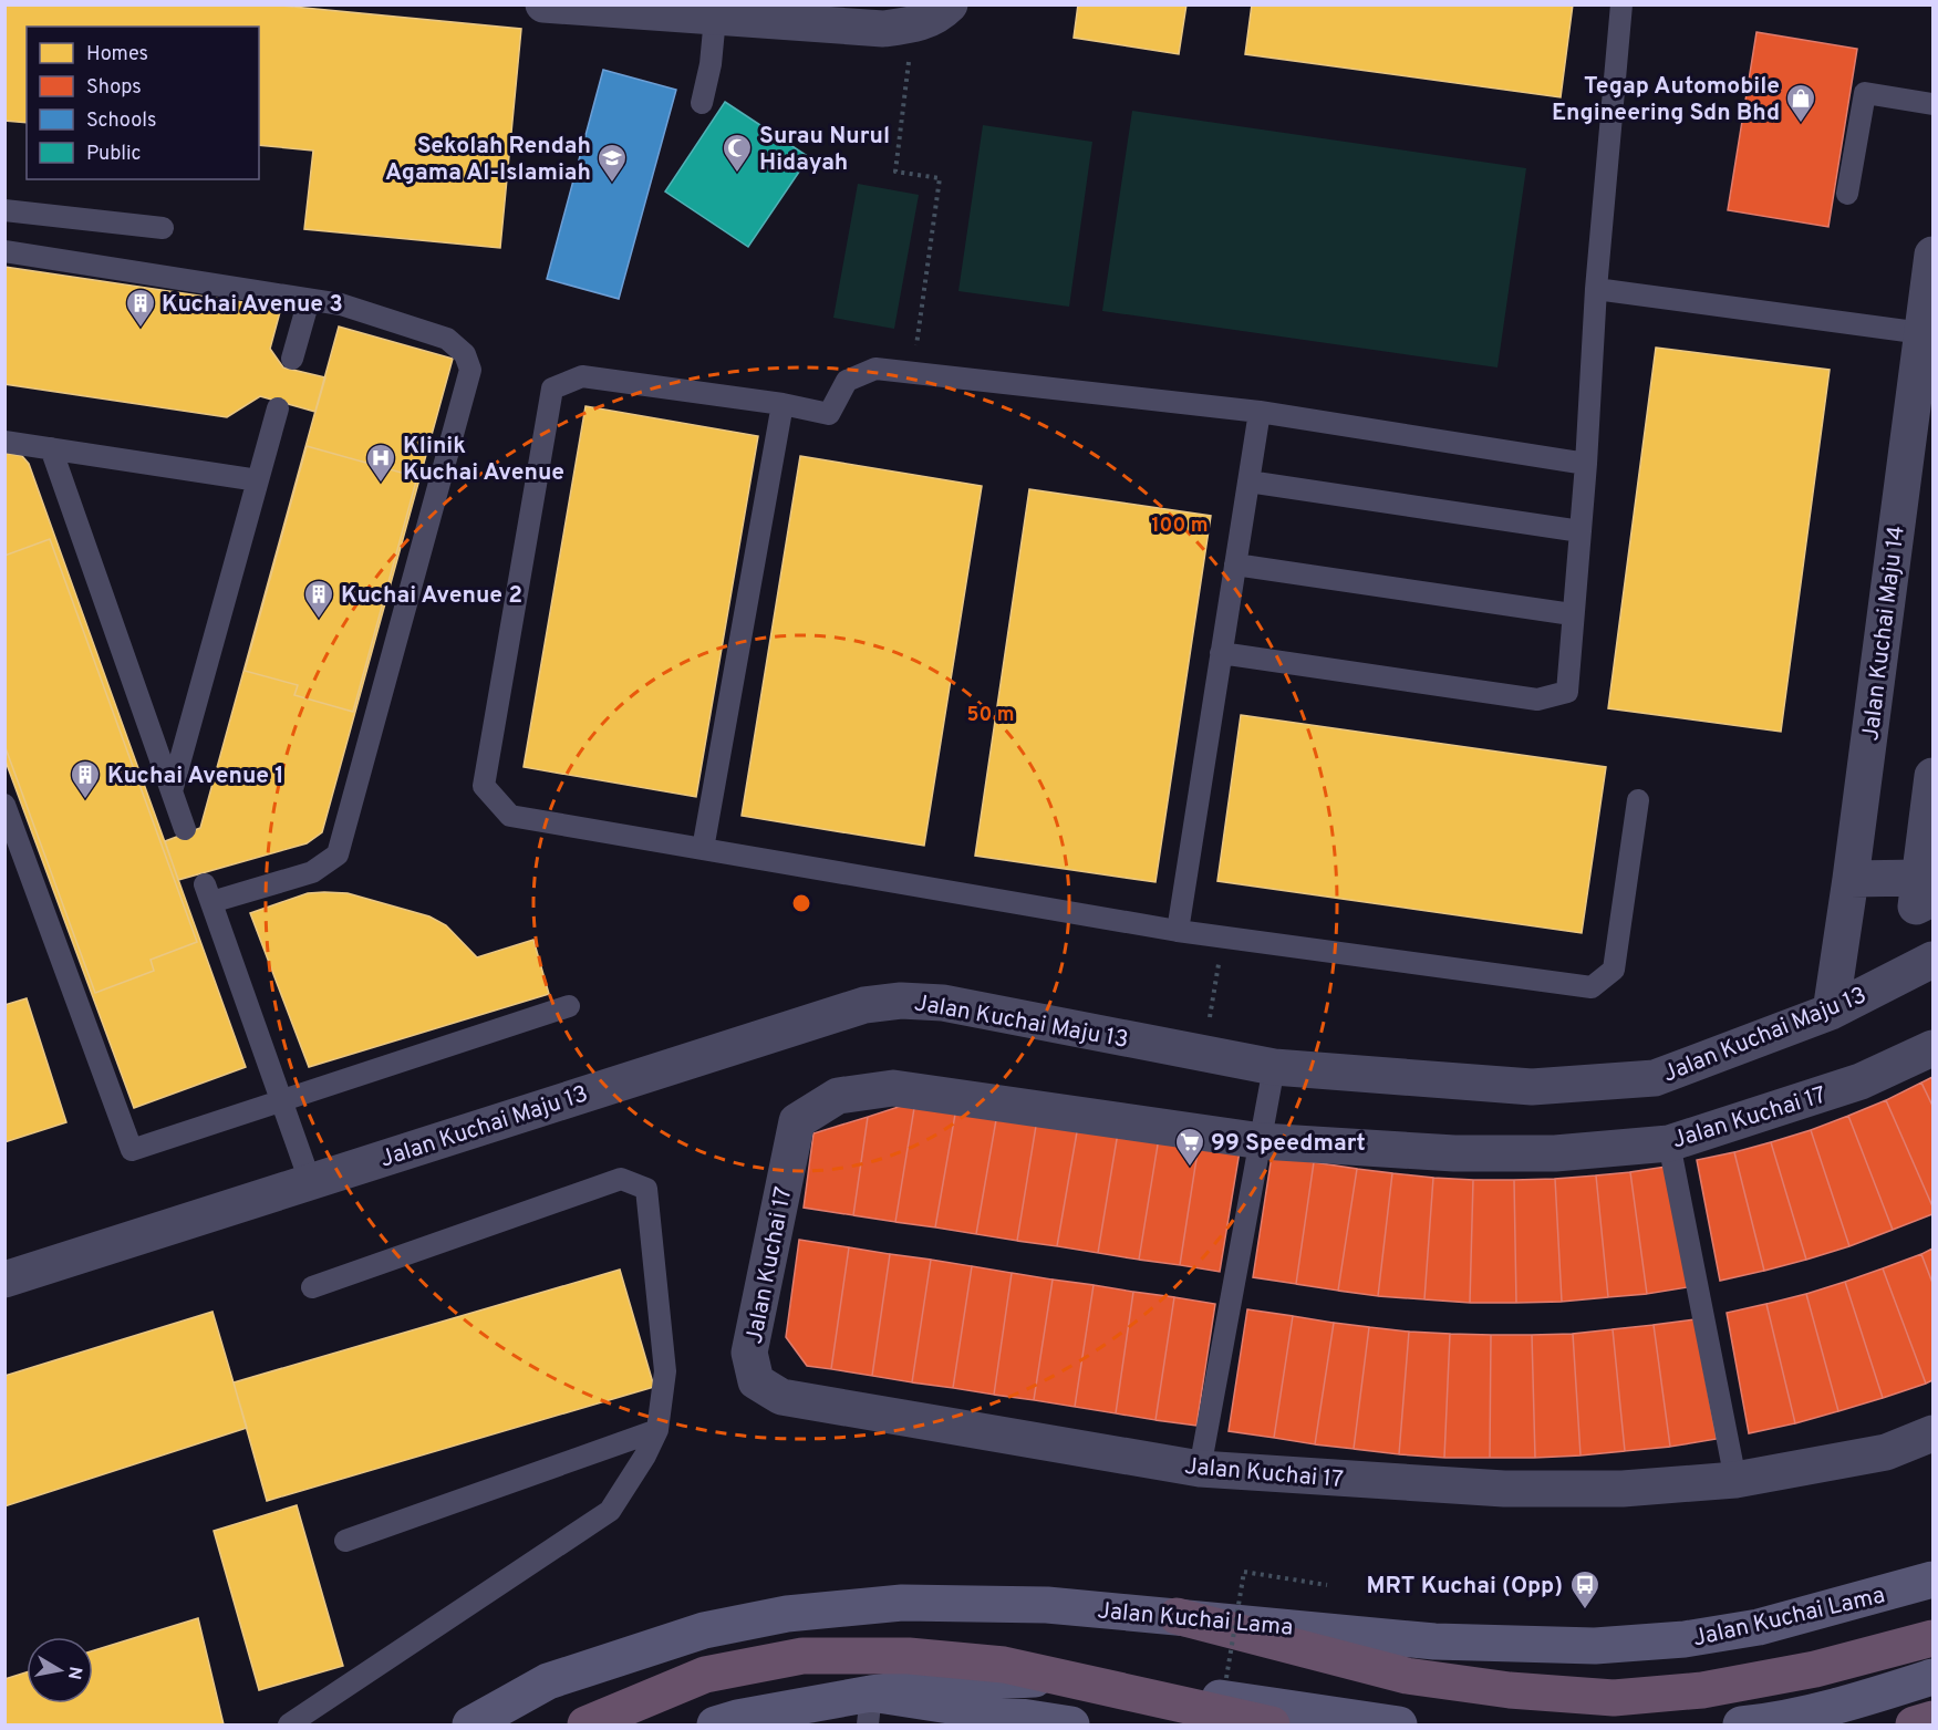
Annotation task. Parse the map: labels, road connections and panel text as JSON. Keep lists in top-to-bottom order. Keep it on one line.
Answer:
{"streets":{"main road":["Jalan Kuchai Lama"],"street":["Jalan Kuchai Maju 14","Jalan Kuchai Maju 13","Jalan Kuchai 17"]},"crossings":[["Jalan Kuchai Maju 14","Jalan Kuchai Maju 13"]],"places":{"shop":["Tegap Automobile Engineering Sdn Bhd"],"mosque":["Surau Nurul Hidayah"],"school or university":["Sekolah Rendah Agama Al-Islamiah"],"building":["Kuchai Avenue 3","Kuchai Avenue 2","Kuchai Avenue 1"],"hospital":["Klinik Kuchai Avenue"],"supermarket":["99 Speedmart"],"bus stop":["MRT Kuchai (Opp)"]},"legend":["Homes","Shops","Schools","Public"],"north":"right","rings":["100 m","50 m"]}
